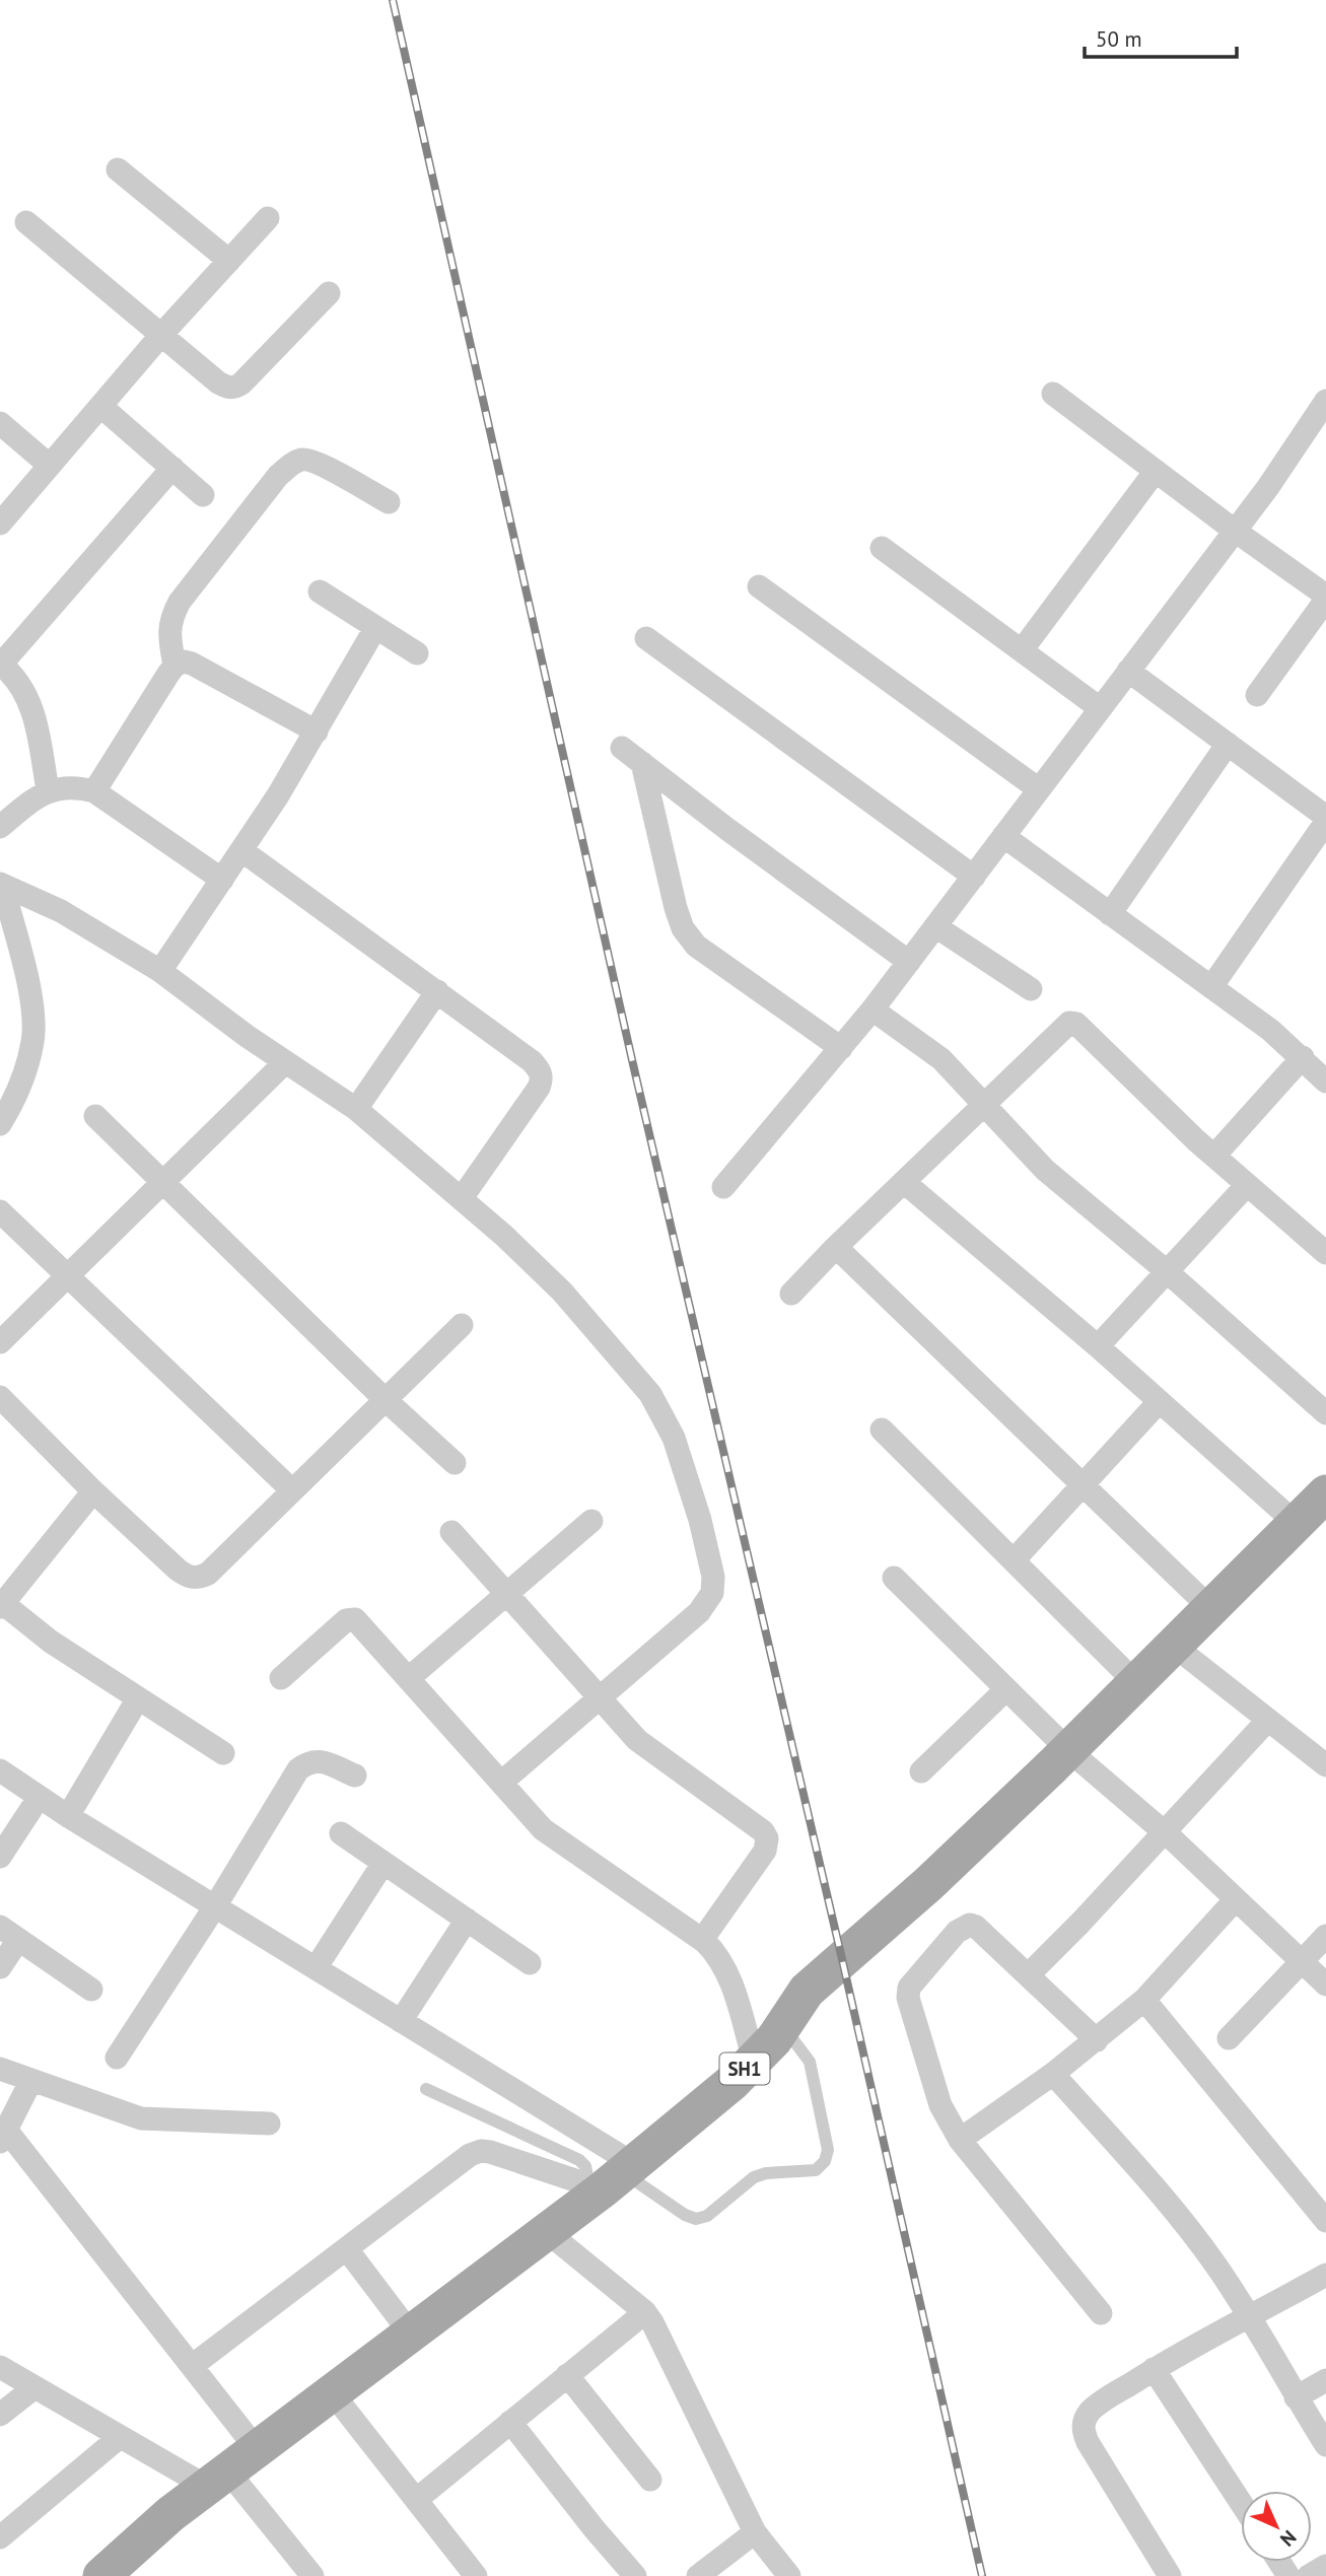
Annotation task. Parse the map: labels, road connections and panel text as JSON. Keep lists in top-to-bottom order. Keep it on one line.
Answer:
{"streets":{"main road":["SH1"]},"scale_bar":"50 m","north":"bottom right"}
